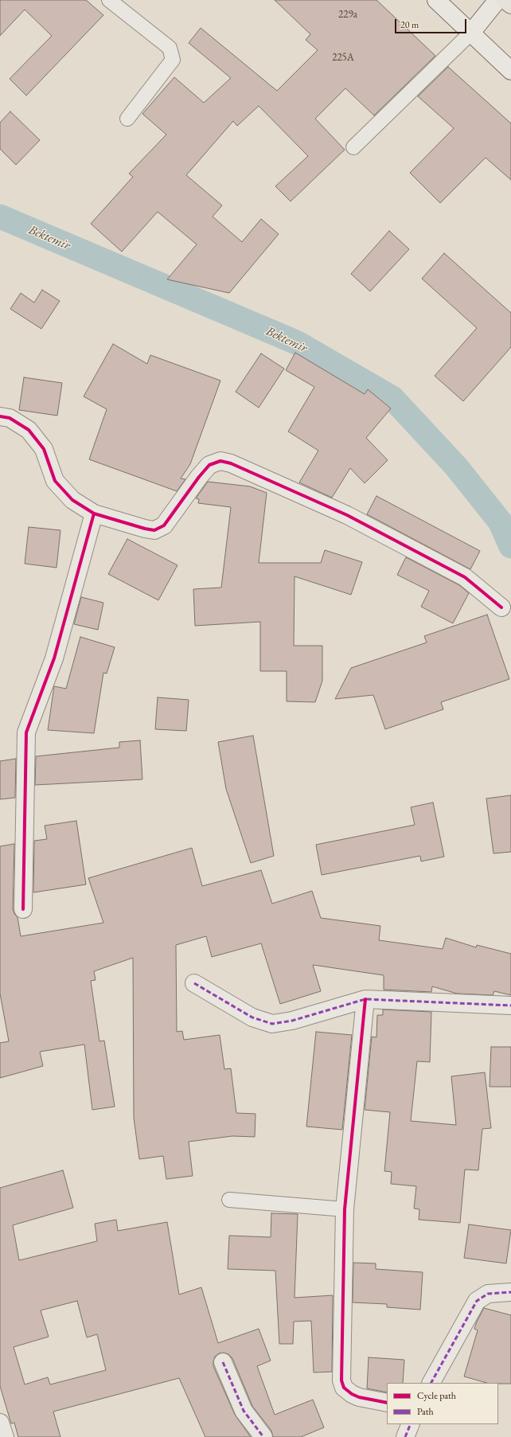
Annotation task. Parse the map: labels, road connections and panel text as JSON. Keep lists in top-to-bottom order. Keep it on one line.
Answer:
{"water":["Bektemir"],"house_numbers":["229a","225А"],"legend":["Cycle path","Path"],"scale_bar":"20 m"}
